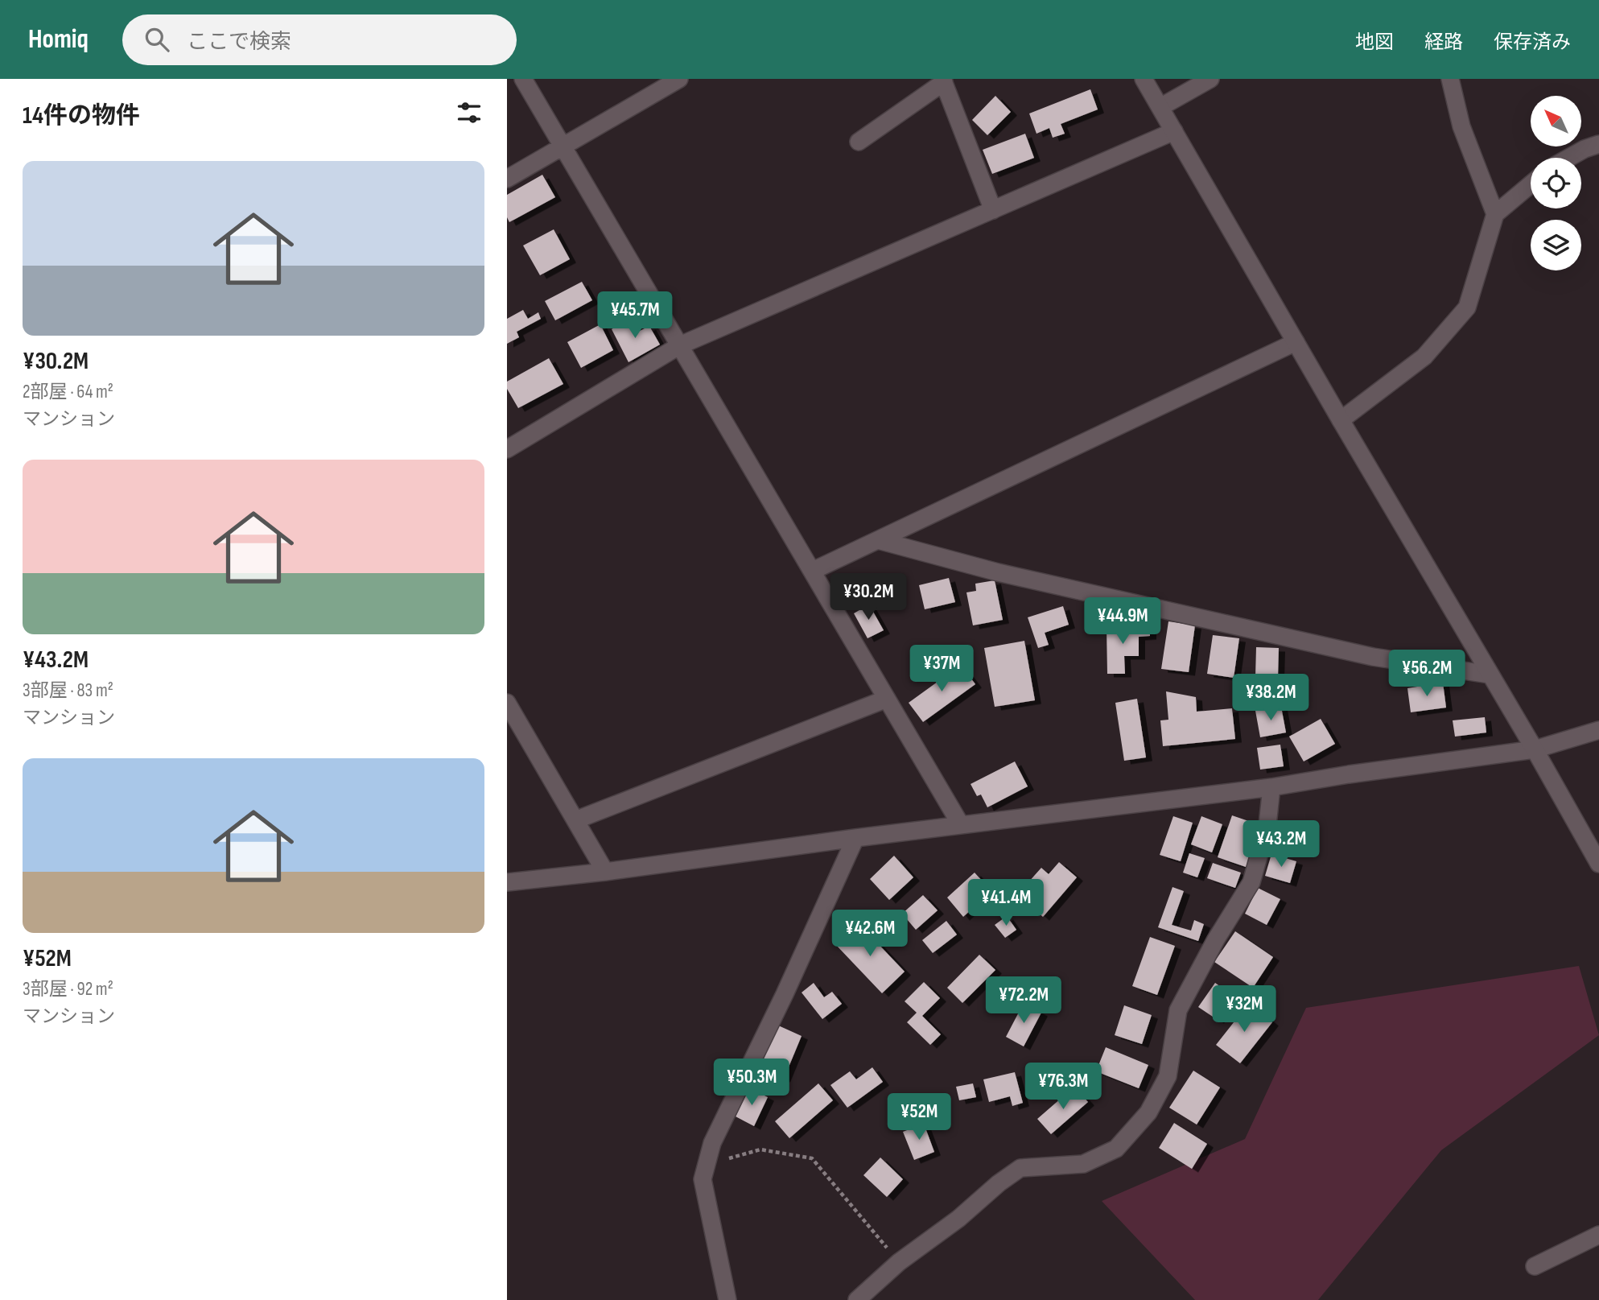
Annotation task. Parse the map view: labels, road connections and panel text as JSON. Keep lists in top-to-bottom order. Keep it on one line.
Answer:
{"north":"top left","page":{"header":"Homiq","search":"ここで検索","nav":["地図","経路","保存済み"],"heading":"14件の物件","list":[{"name":"¥30.2M","note":"2部屋 · 64 m² · マンション"},{"name":"¥43.2M","note":"3部屋 · 83 m² · マンション"},{"name":"¥52M","note":"3部屋 · 92 m² · マンション"}],"price":["¥45.7M","¥30.2M","¥44.9M","¥37M","¥56.2M","¥38.2M","¥43.2M","¥41.4M","¥42.6M","¥72.2M","¥32M","¥50.3M","¥76.3M","¥52M"]}}
